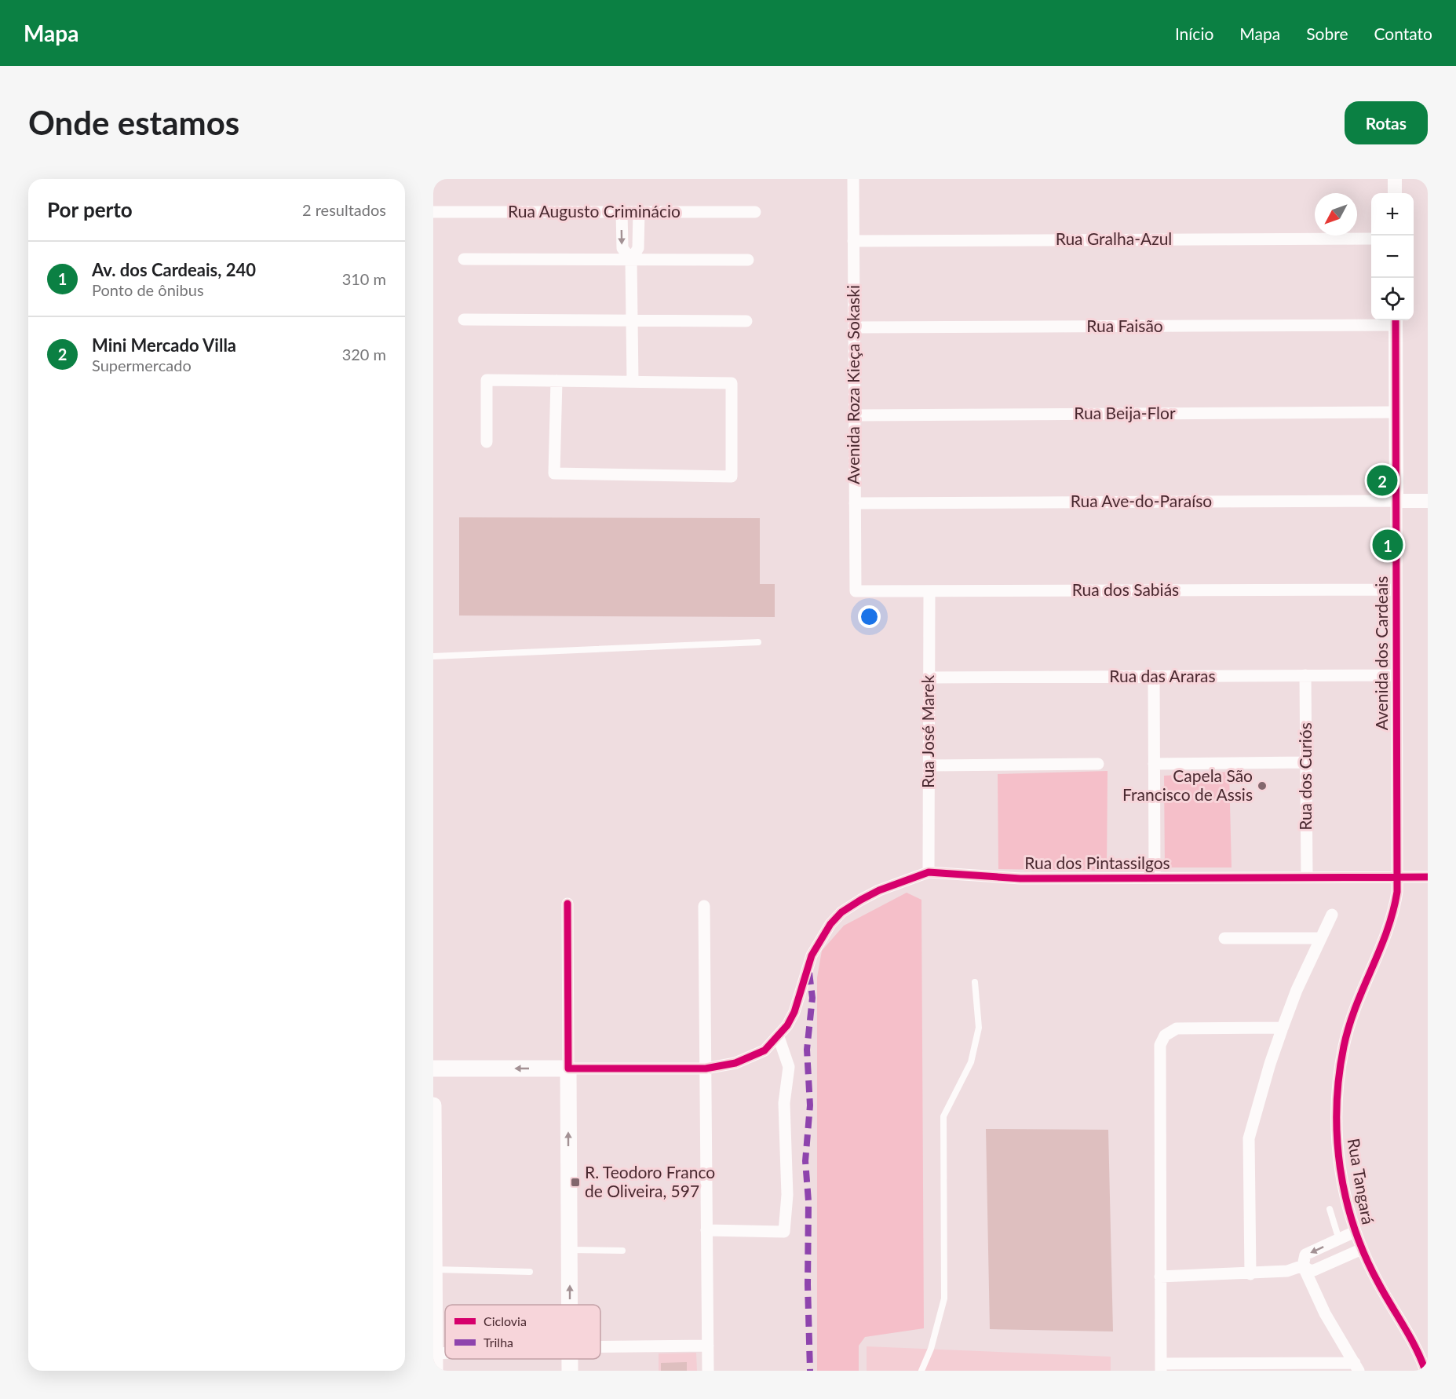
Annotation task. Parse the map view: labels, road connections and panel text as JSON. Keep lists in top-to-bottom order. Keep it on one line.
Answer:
{"streets":{"street":["Rua Augusto Criminácio","Rua Gralha-Azul","Rua Faisão","Avenida Roza Kieça Sokaski","Rua Beija-Flor","Rua Ave-do-Paraíso","Rua dos Sabiás","Avenida dos Cardeais","Rua das Araras","Rua José Marek","Rua dos Curiós","Rua dos Pintassilgos","Rua Tangará"]},"crossings":[["Rua Gralha-Azul","Avenida Roza Kieça Sokaski"],["Rua Faisão","Avenida Roza Kieça Sokaski"],["Rua Faisão","Avenida dos Cardeais"],["Avenida Roza Kieça Sokaski","Rua Beija-Flor"],["Avenida Roza Kieça Sokaski","Rua Ave-do-Paraíso"],["Avenida Roza Kieça Sokaski","Rua dos Sabiás"],["Rua Beija-Flor","Avenida dos Cardeais"],["Rua Ave-do-Paraíso","Avenida dos Cardeais"],["Rua dos Sabiás","Avenida dos Cardeais"],["Rua dos Sabiás","Rua José Marek"],["Avenida dos Cardeais","Rua das Araras"],["Avenida dos Cardeais","Rua dos Pintassilgos"],["Avenida dos Cardeais","Rua Tangará"],["Rua das Araras","Rua José Marek"],["Rua das Araras","Rua dos Curiós"],["Rua José Marek","Rua dos Pintassilgos"],["Rua dos Curiós","Rua dos Pintassilgos"],["Rua dos Pintassilgos","Rua Tangará"]],"places":{"other":["Capela São Francisco de Assis"],"transit":["R. Teodoro Franco de Oliveira, 597"]},"legend":["Ciclovia","Trilha"],"north":"bottom left","page":{"header":"Mapa","nav":["Início","Mapa","Sobre","Contato"],"buttons":"Rotas","title":"Onde estamos","heading":["Por perto","2 resultados"],"map_buttons":["+","−"],"list":[{"mark":"1","name":"Av. dos Cardeais, 240","note":"Ponto de ônibus","value":"310 m"},{"mark":"2","name":"Mini Mercado Villa","note":"Supermercado","value":"320 m"}],"pins":["2","1"]}}
